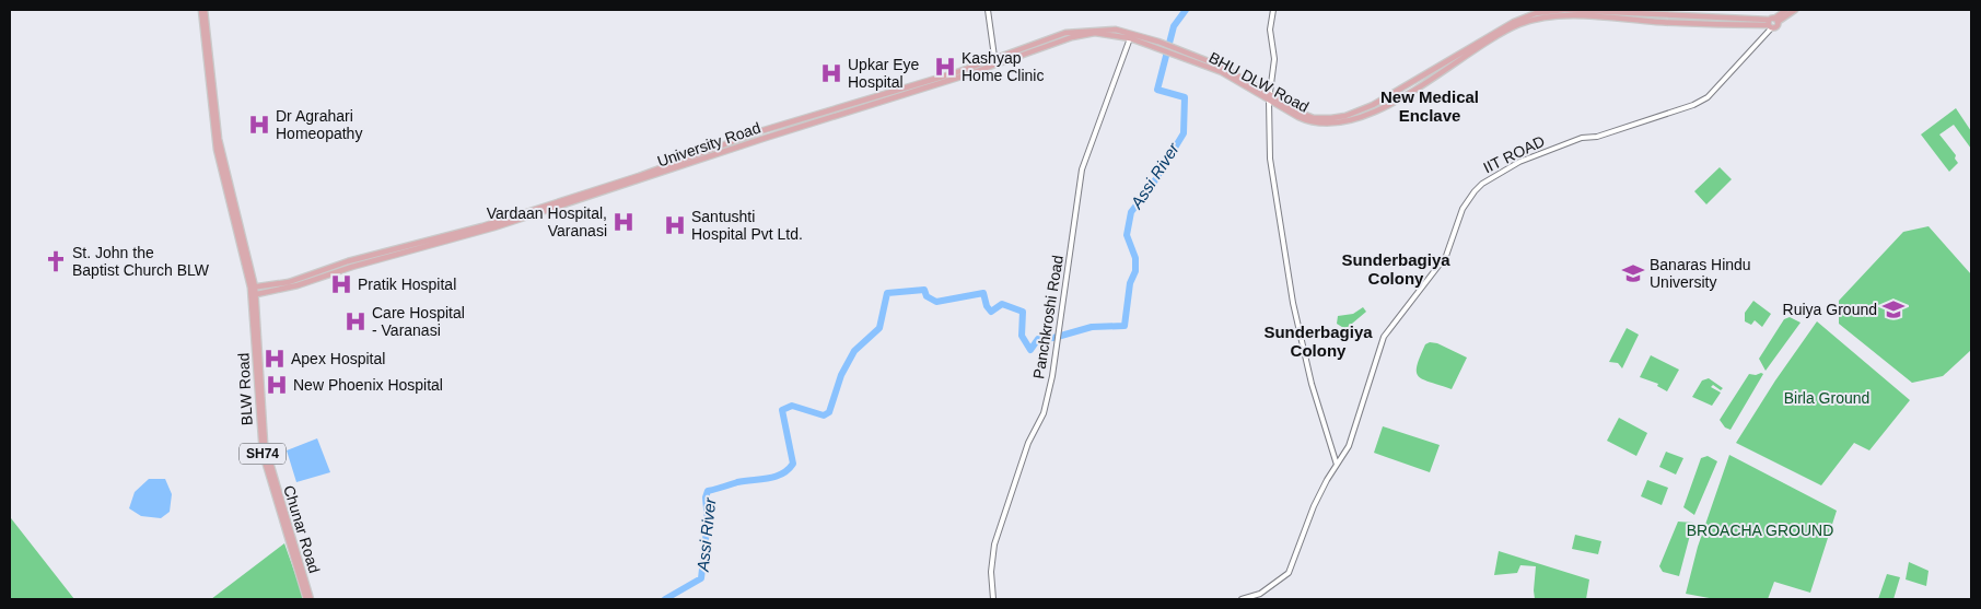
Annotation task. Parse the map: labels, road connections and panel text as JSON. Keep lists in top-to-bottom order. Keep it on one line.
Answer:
{"streets":{"main road":["BHU DLW Road","University Road","BLW Road","SH74","Chunar Road"],"street":["IIT ROAD","Panchkroshi Road"]},"crossings":[["BHU DLW Road","University Road"],["BHU DLW Road","IIT ROAD"],["University Road","Panchkroshi Road"],["University Road","SH74"],["BLW Road","SH74"],["BLW Road","Chunar Road"],["SH74","Chunar Road"]],"districts":["New Medical Enclave","Sunderbagiya Colony","Sunderbagiya Colony"],"water":["Assi River"],"parks":["Birla Ground","BROACHA GROUND"],"places":{"hospital":["Kashyap Home Clinic","Upkar Eye Hospital","Dr Agrahari Homeopathy","Vardaan Hospital, Varanasi","Santushti Hospital Pvt Ltd.","Pratik Hospital","Care Hospital - Varanasi","Apex Hospital","New Phoenix Hospital"],"church":["St. John the Baptist Church BLW"],"school or university":["Banaras Hindu University","Ruiya Ground"]}}
